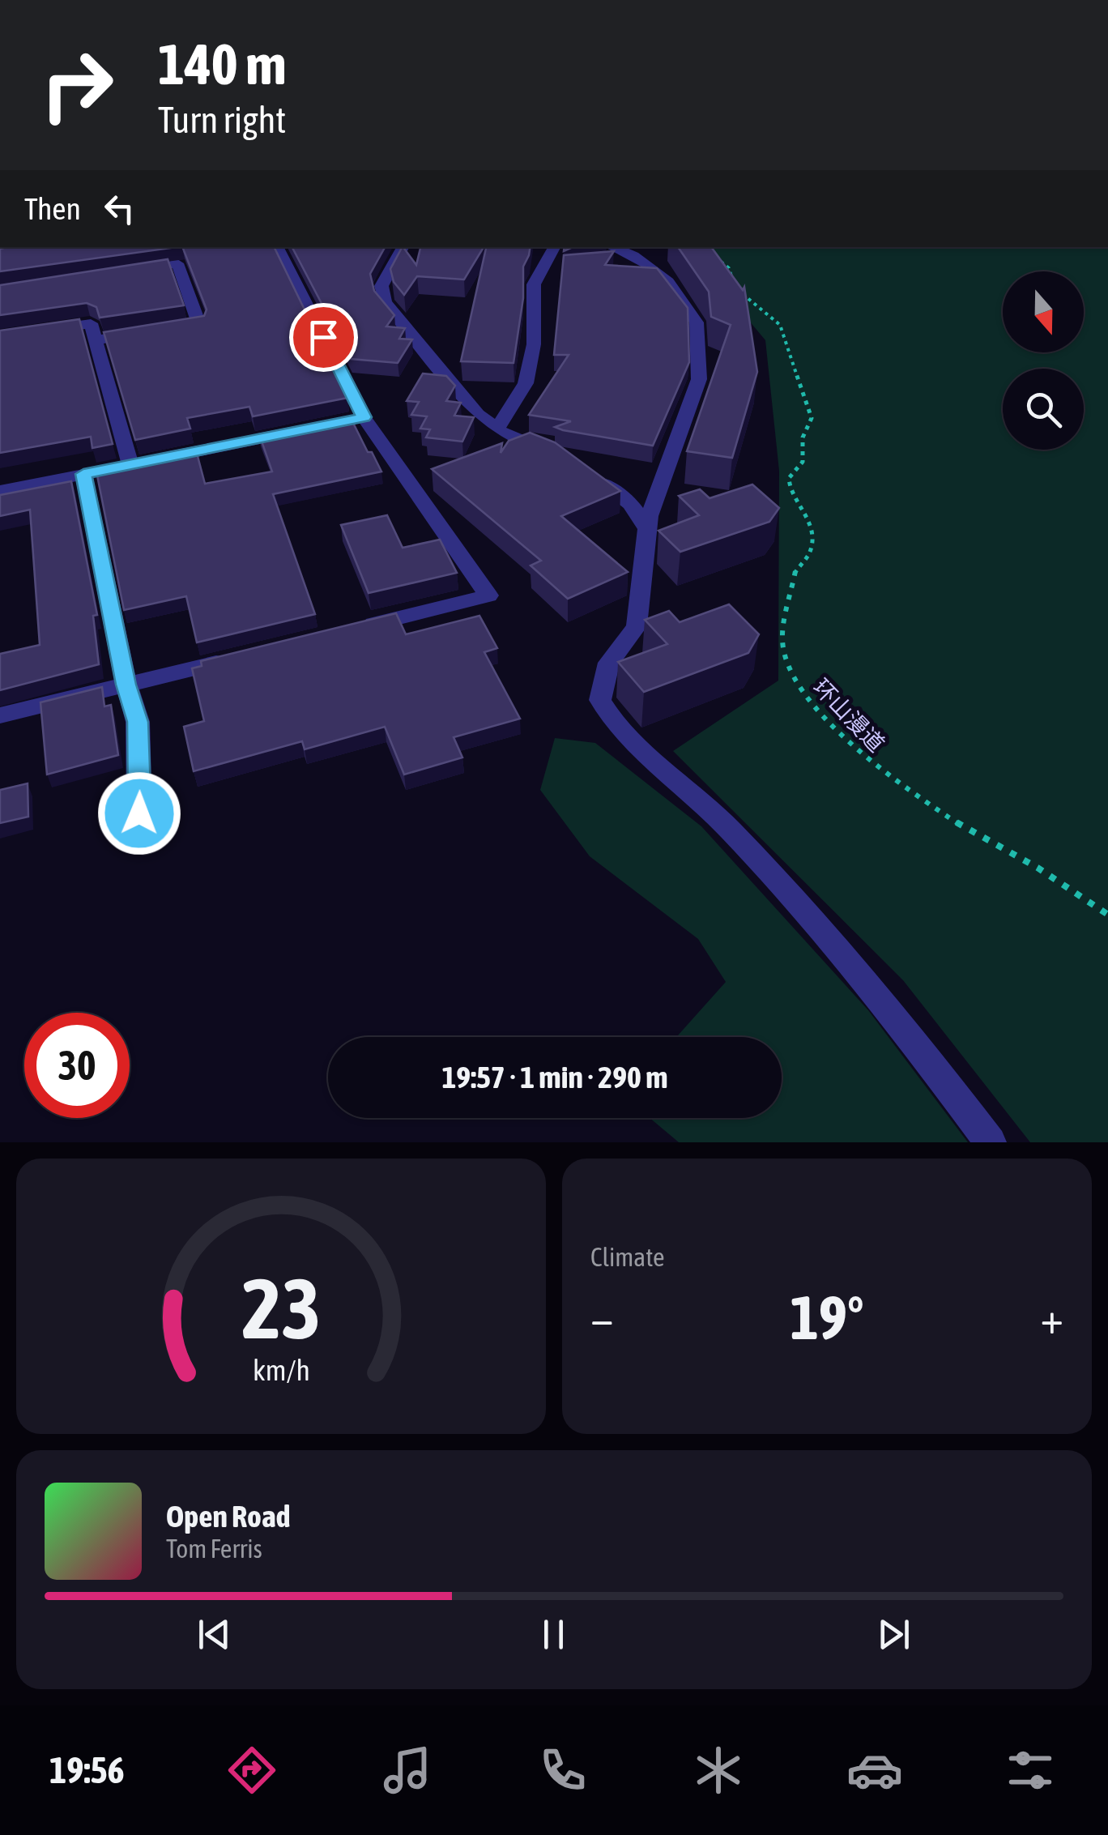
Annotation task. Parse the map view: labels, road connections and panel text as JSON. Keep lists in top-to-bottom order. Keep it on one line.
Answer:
{"streets":{"path":["环山漫道"]},"north":"bottom","page":{"turn":["140 m","Turn right"],"then":"Then","limit":"30","trip":"19:57 · 1 min · 290 m","tile":"Climate","heat":["−","19°","+"],"song":["Open Road","Tom Ferris"],"tabs":"19:56","gauge":["23","km/h"]}}
